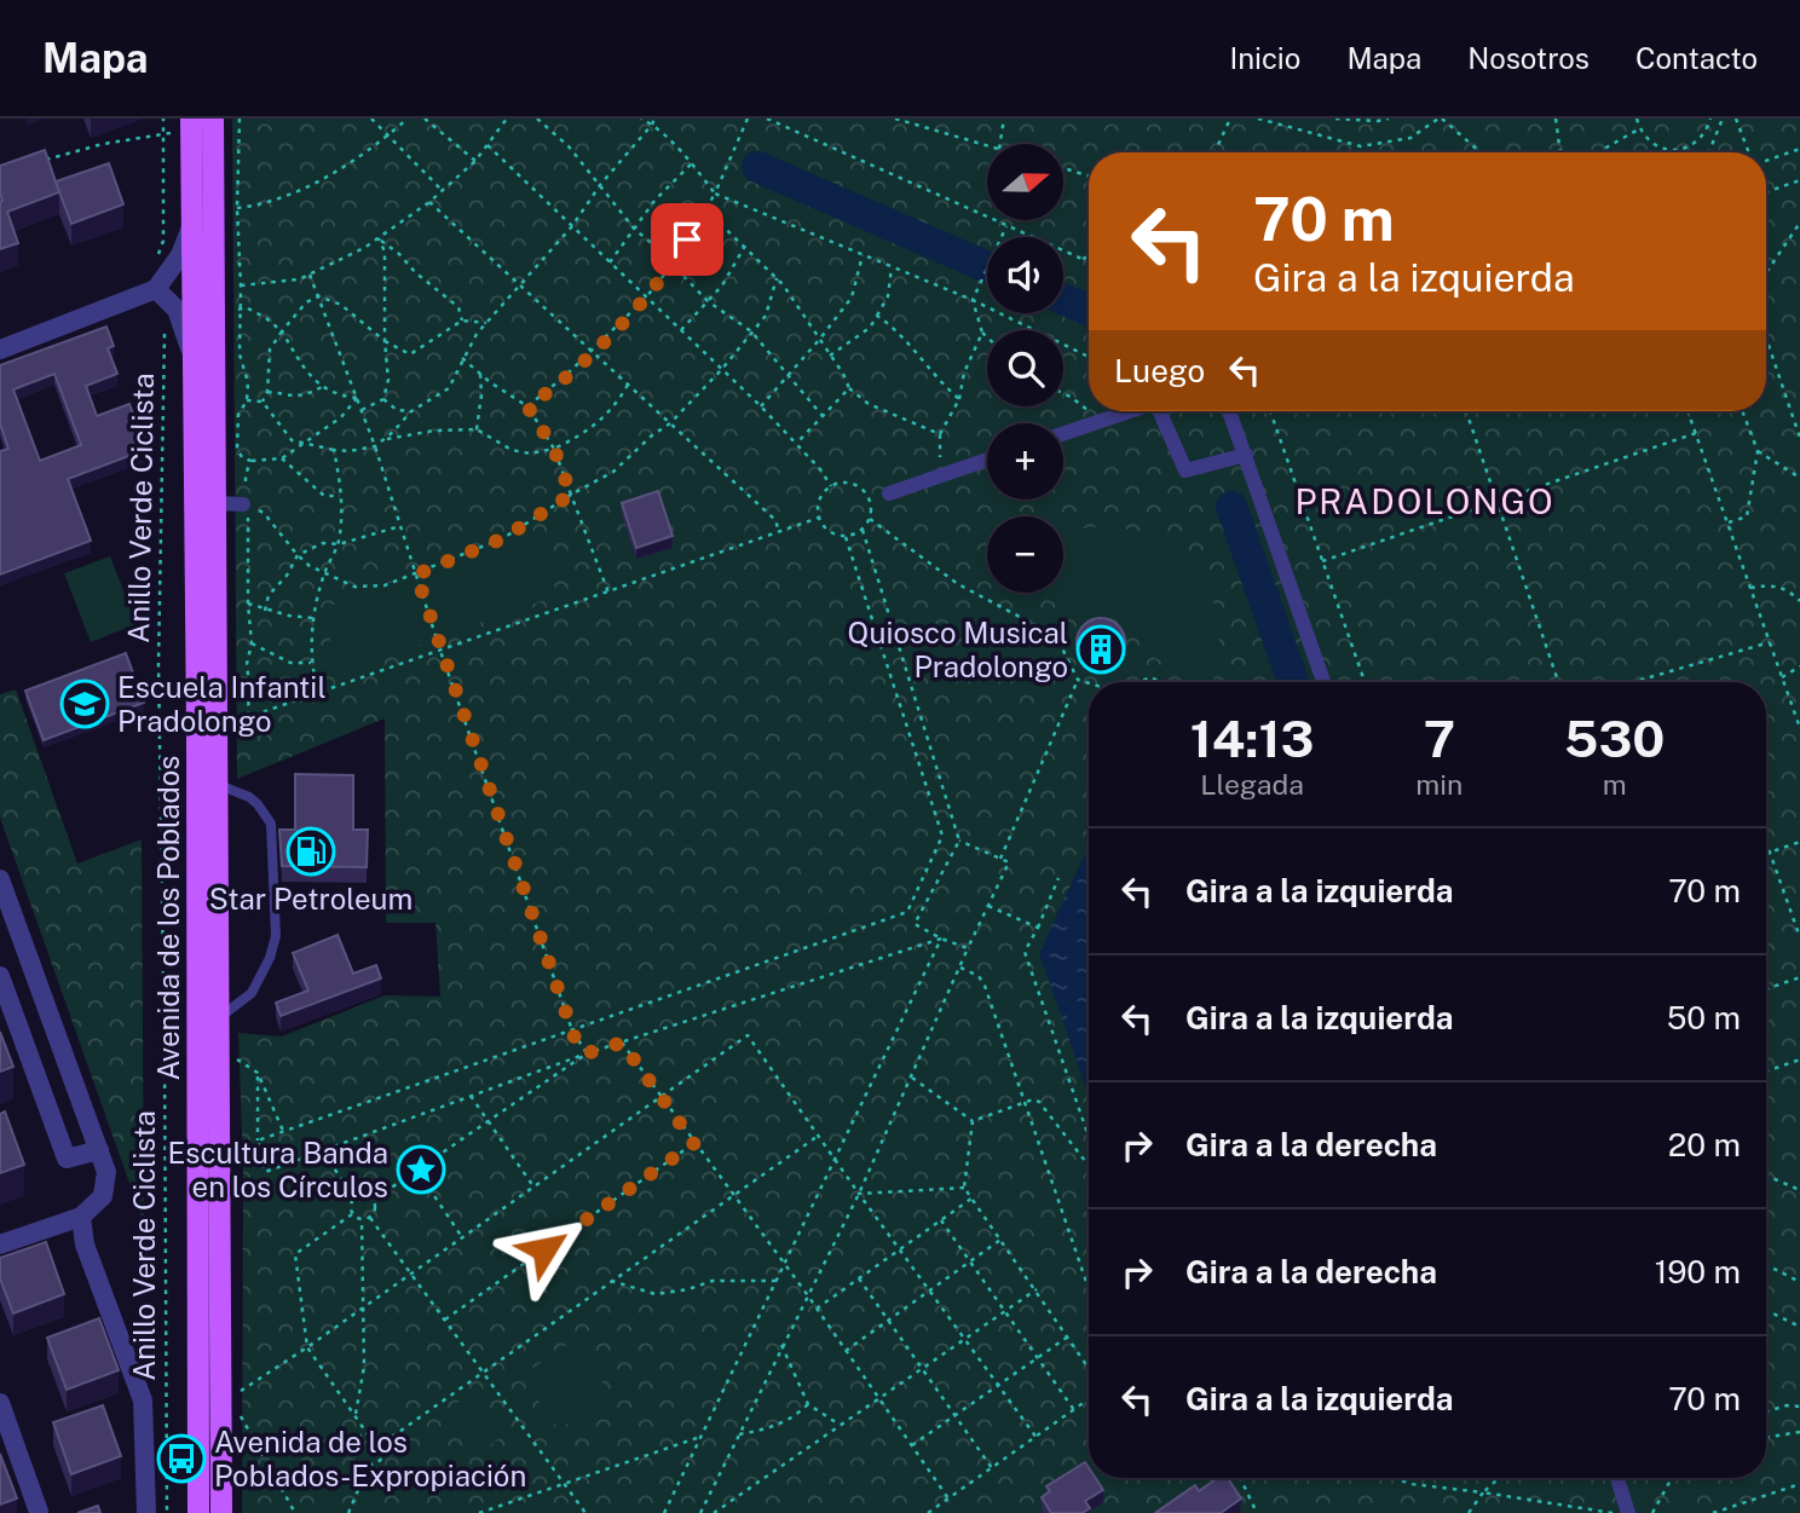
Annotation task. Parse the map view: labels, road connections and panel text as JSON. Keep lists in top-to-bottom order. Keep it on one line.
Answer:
{"streets":{"main road":["Avenida de los Poblados"],"path":["Anillo Verde Ciclista"]},"districts":["PRADOLONGO"],"places":{"building":["Quiosco Musical Pradolongo"],"school or university":["Escuela Infantil Pradolongo"],"fuel station":["Star Petroleum"],"place":["Escultura Banda en los Círculos"],"bus stop":["Avenida de los Poblados-Expropiación"]},"north":"right","page":{"header":"Mapa","nav":["Inicio","Mapa","Nosotros","Contacto"],"map_buttons":["+","−"],"turn":["70 m","Gira a la izquierda"],"then":"Luego","eta":["14:13","Llegada","7","min","530","m"],"list":[{"name":"Gira a la izquierda","value":"70 m"},{"name":"Gira a la izquierda","value":"50 m"},{"name":"Gira a la derecha","value":"20 m"},{"name":"Gira a la derecha","value":"190 m"},{"name":"Gira a la izquierda","value":"70 m"}]}}
